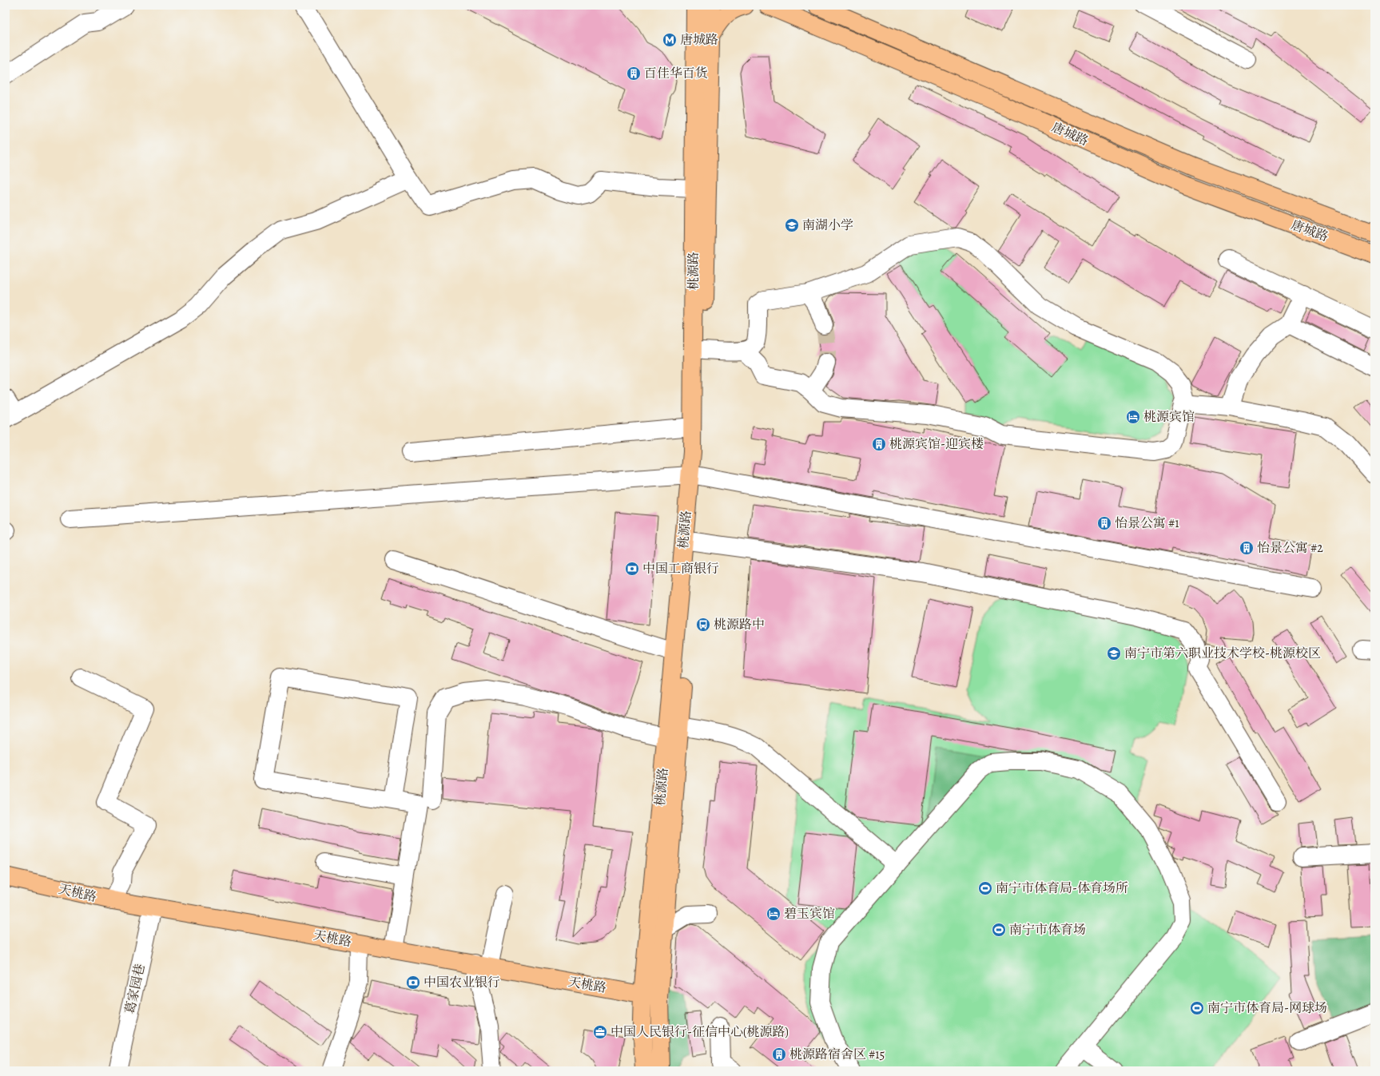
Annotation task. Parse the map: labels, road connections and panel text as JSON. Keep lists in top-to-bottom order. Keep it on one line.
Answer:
{"streets":{"main road":["唐城路","桃源路","天桃路"],"street":["葛家园巷"]},"crossings":[["桃源路","天桃路"],["天桃路","葛家园巷"]],"places":{"metro station":["唐城路"],"building":["百佳华百货","桃源宾馆-迎宾楼","怡景公寓 #1","怡景公寓 #2","桃源路宿舍区 #15"],"school or university":["南湖小学","南宁市第六职业技术学校-桃源校区"],"hotel":["桃源宾馆","碧玉宾馆"],"bank":["中国工商银行","中国农业银行"],"bus stop":["桃源路中"],"sports":["南宁市体育局-体育场所","南宁市体育场","南宁市体育局-网球场"],"office":["中国人民银行-征信中心(桃源路)"]}}
